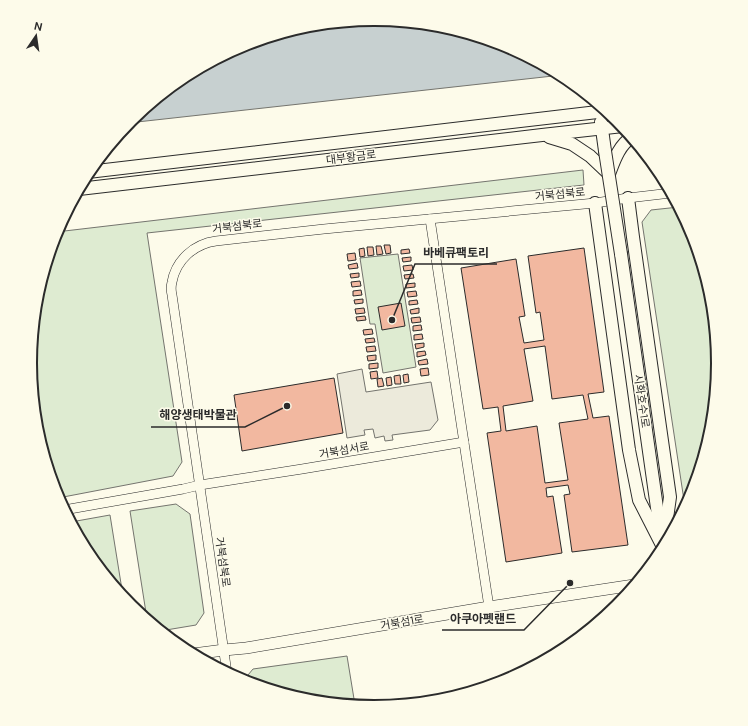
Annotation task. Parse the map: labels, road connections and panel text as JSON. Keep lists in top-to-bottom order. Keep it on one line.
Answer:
{"streets":{"main road":["대부황금로","시화호수1로"],"street":["거북섬북로","거북섬서로","거북섬1로"]},"crossings":[["대부황금로","시화호수1로"],["거북섬북로","거북섬서로"],["거북섬북로","거북섬1로"]],"places":["바베큐팩토리","해양생태박물관","아쿠아펫랜드"],"north":"top"}
